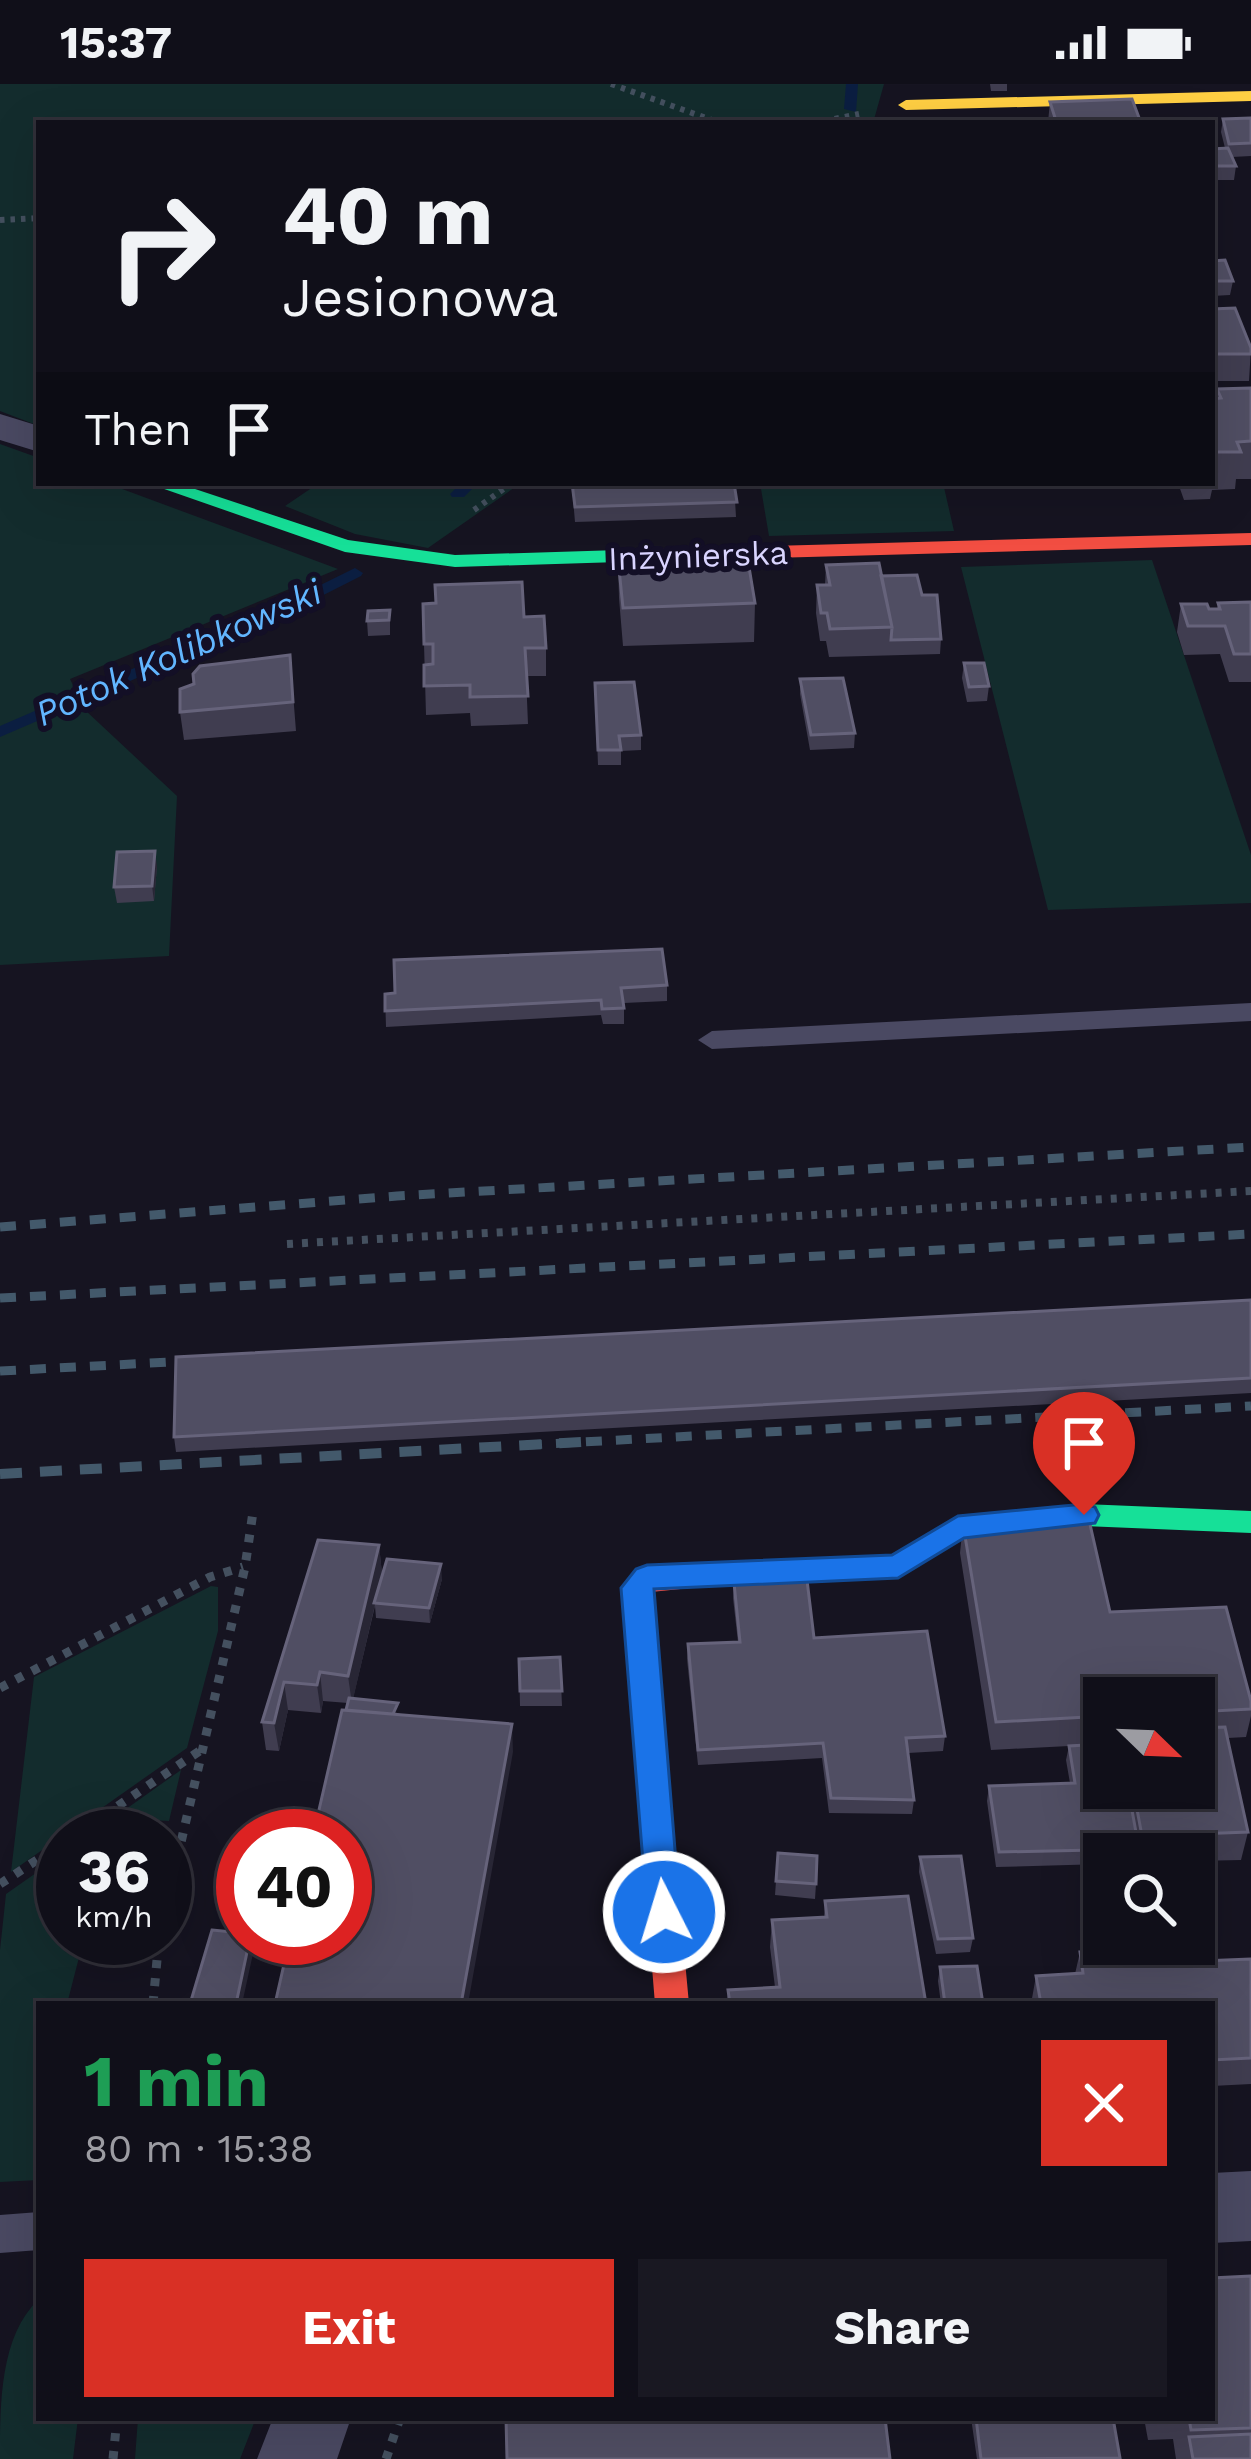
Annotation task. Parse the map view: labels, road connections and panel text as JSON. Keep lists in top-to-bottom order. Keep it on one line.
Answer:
{"streets":{"street":["Inżynierska"]},"water":["Potok Kolibkowski"],"north":"bottom right","page":{"status":"15:37","turn":["40 m","Jesionowa"],"then":"Then","speed":"36 km/h","limit":"40","heading":["1 min","80 m · 15:38"],"buttons":["Exit","Share"]}}
